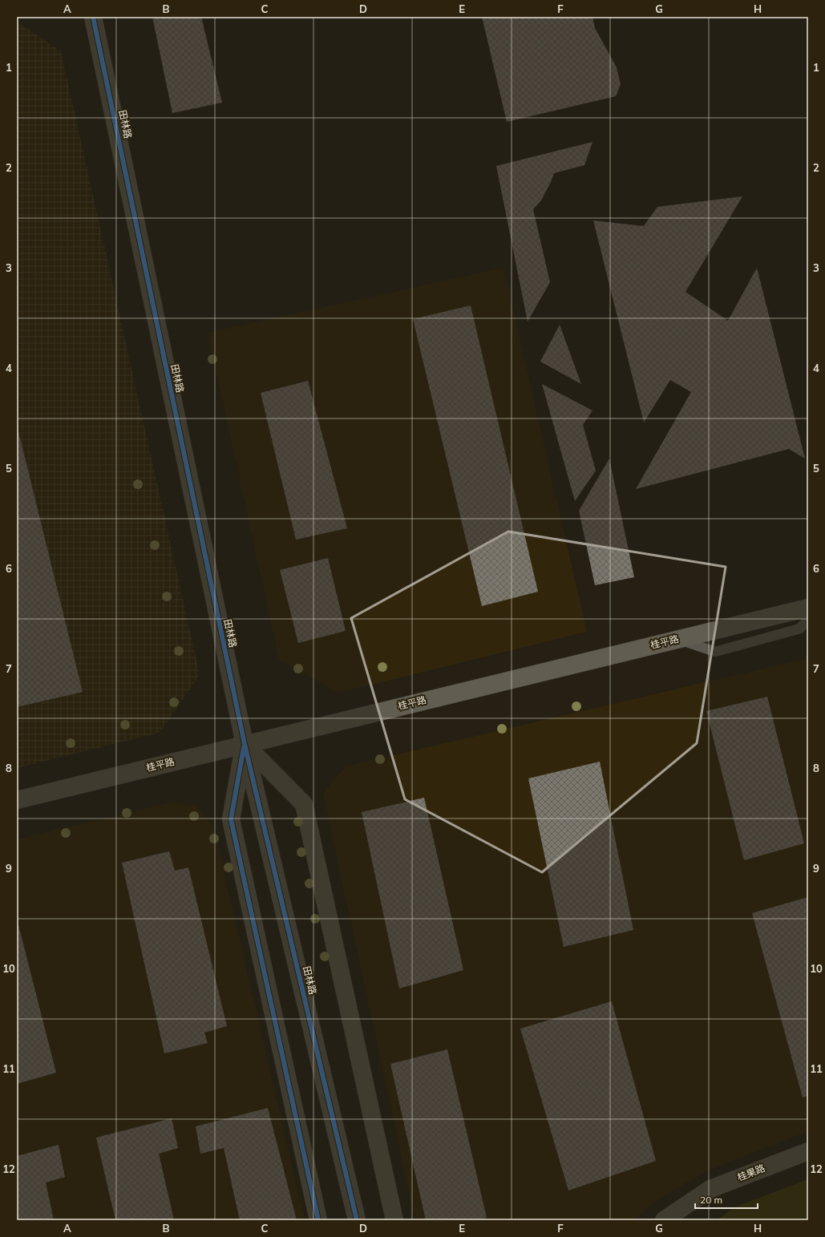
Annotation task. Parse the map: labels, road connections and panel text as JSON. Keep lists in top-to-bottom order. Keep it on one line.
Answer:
{"streets":{"street":["田林路","桂平路","桂果路"]},"crossings":[["田林路","桂平路"]],"scale_bar":"20 m","grid":{"columns":["A","B","C","D","E","F","G","H"],"rows":["1","2","3","4","5","6","7","8","9","10","11","12"]}}
